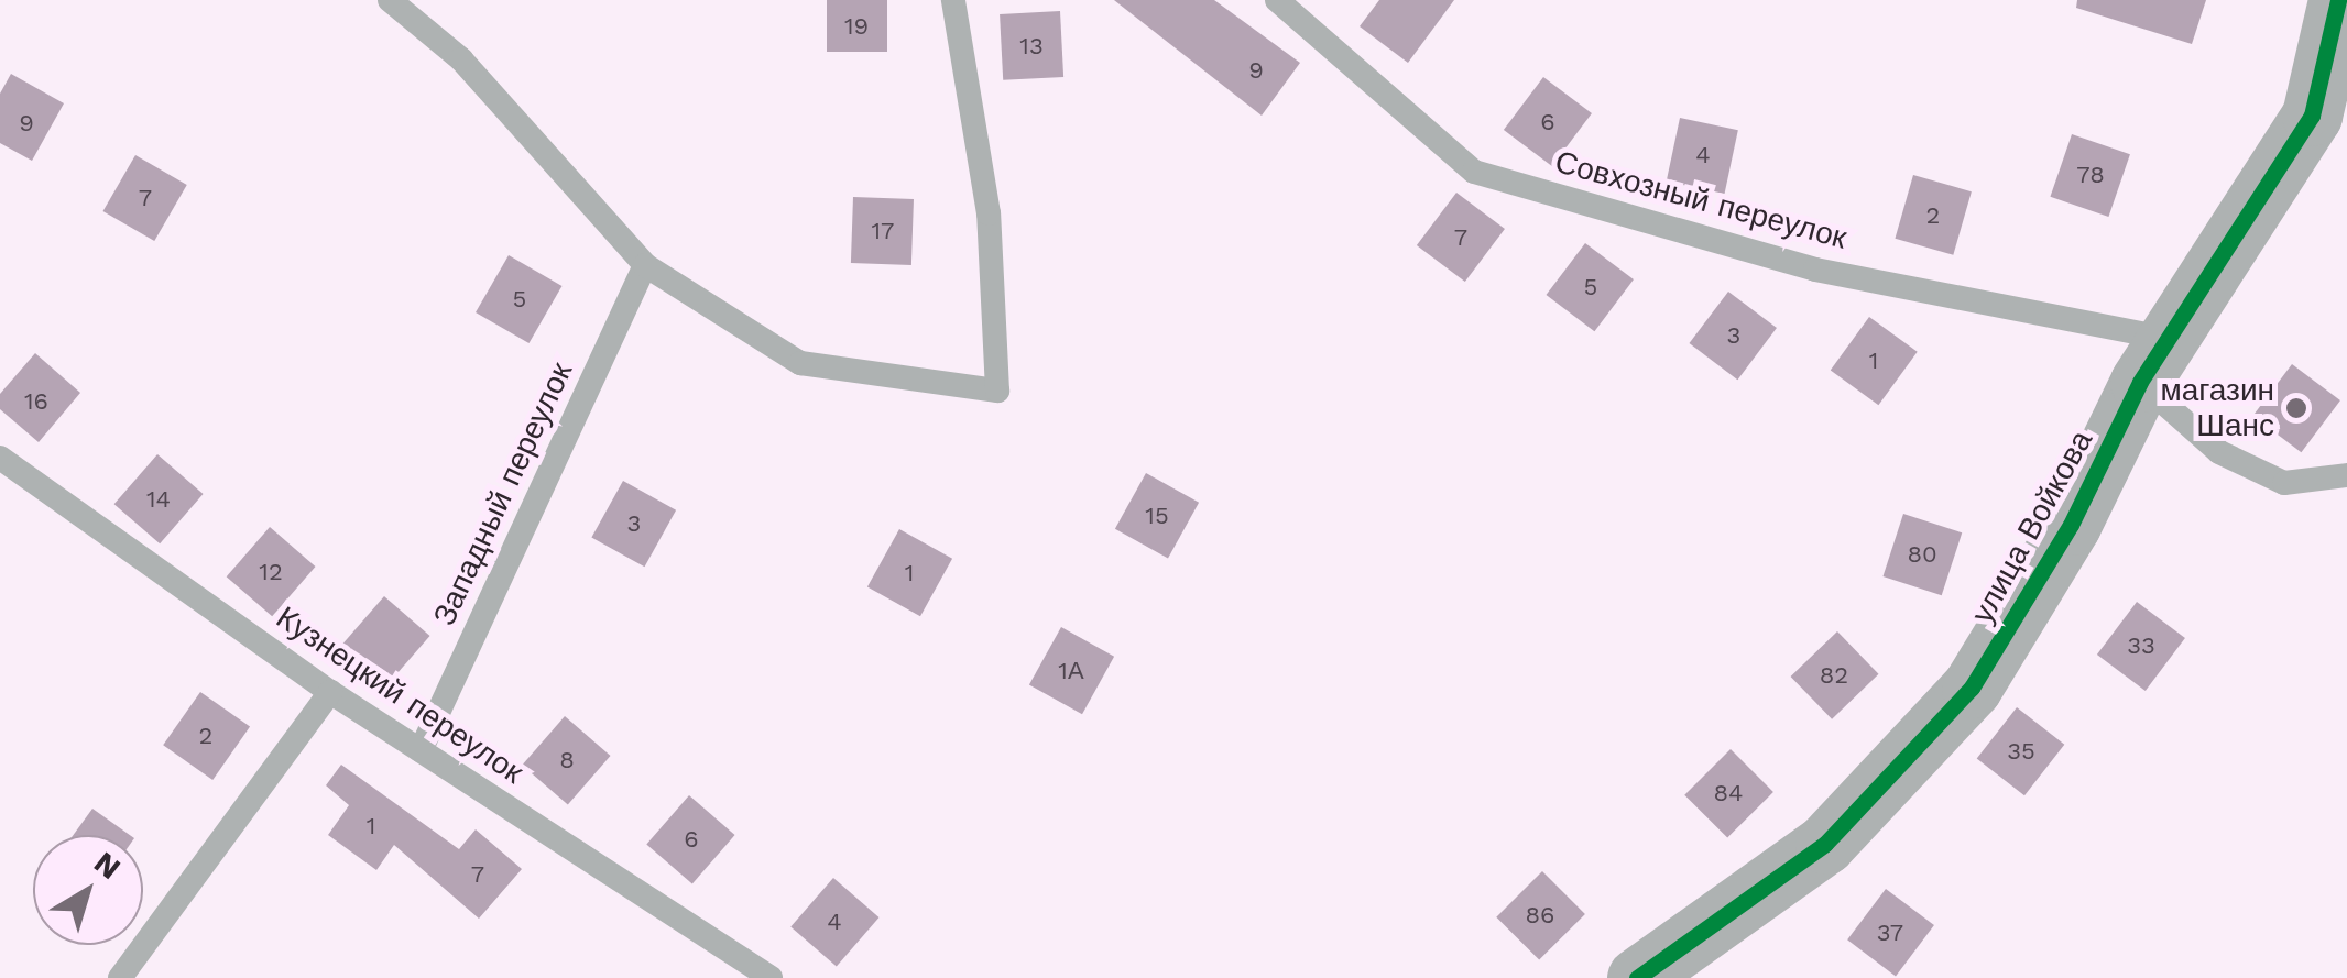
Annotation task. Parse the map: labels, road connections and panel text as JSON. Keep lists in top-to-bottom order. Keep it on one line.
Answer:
{"streets":{"street":["улица Войкова"],"lane":["Совхозный переулок","Западный переулок","Кузнецкий переулок"]},"crossings":[["Совхозный переулок","улица Войкова"],["Западный переулок","Кузнецкий переулок"]],"places":["магазин Шанс"],"house_numbers":["19","13","9","6","9","4","78","7","2","17","7","5","5","3","1","16","14","15","3","80","12","1","33","1А","82","2","35","8","84","1","6","7","86","4","37"],"north":"top right"}
